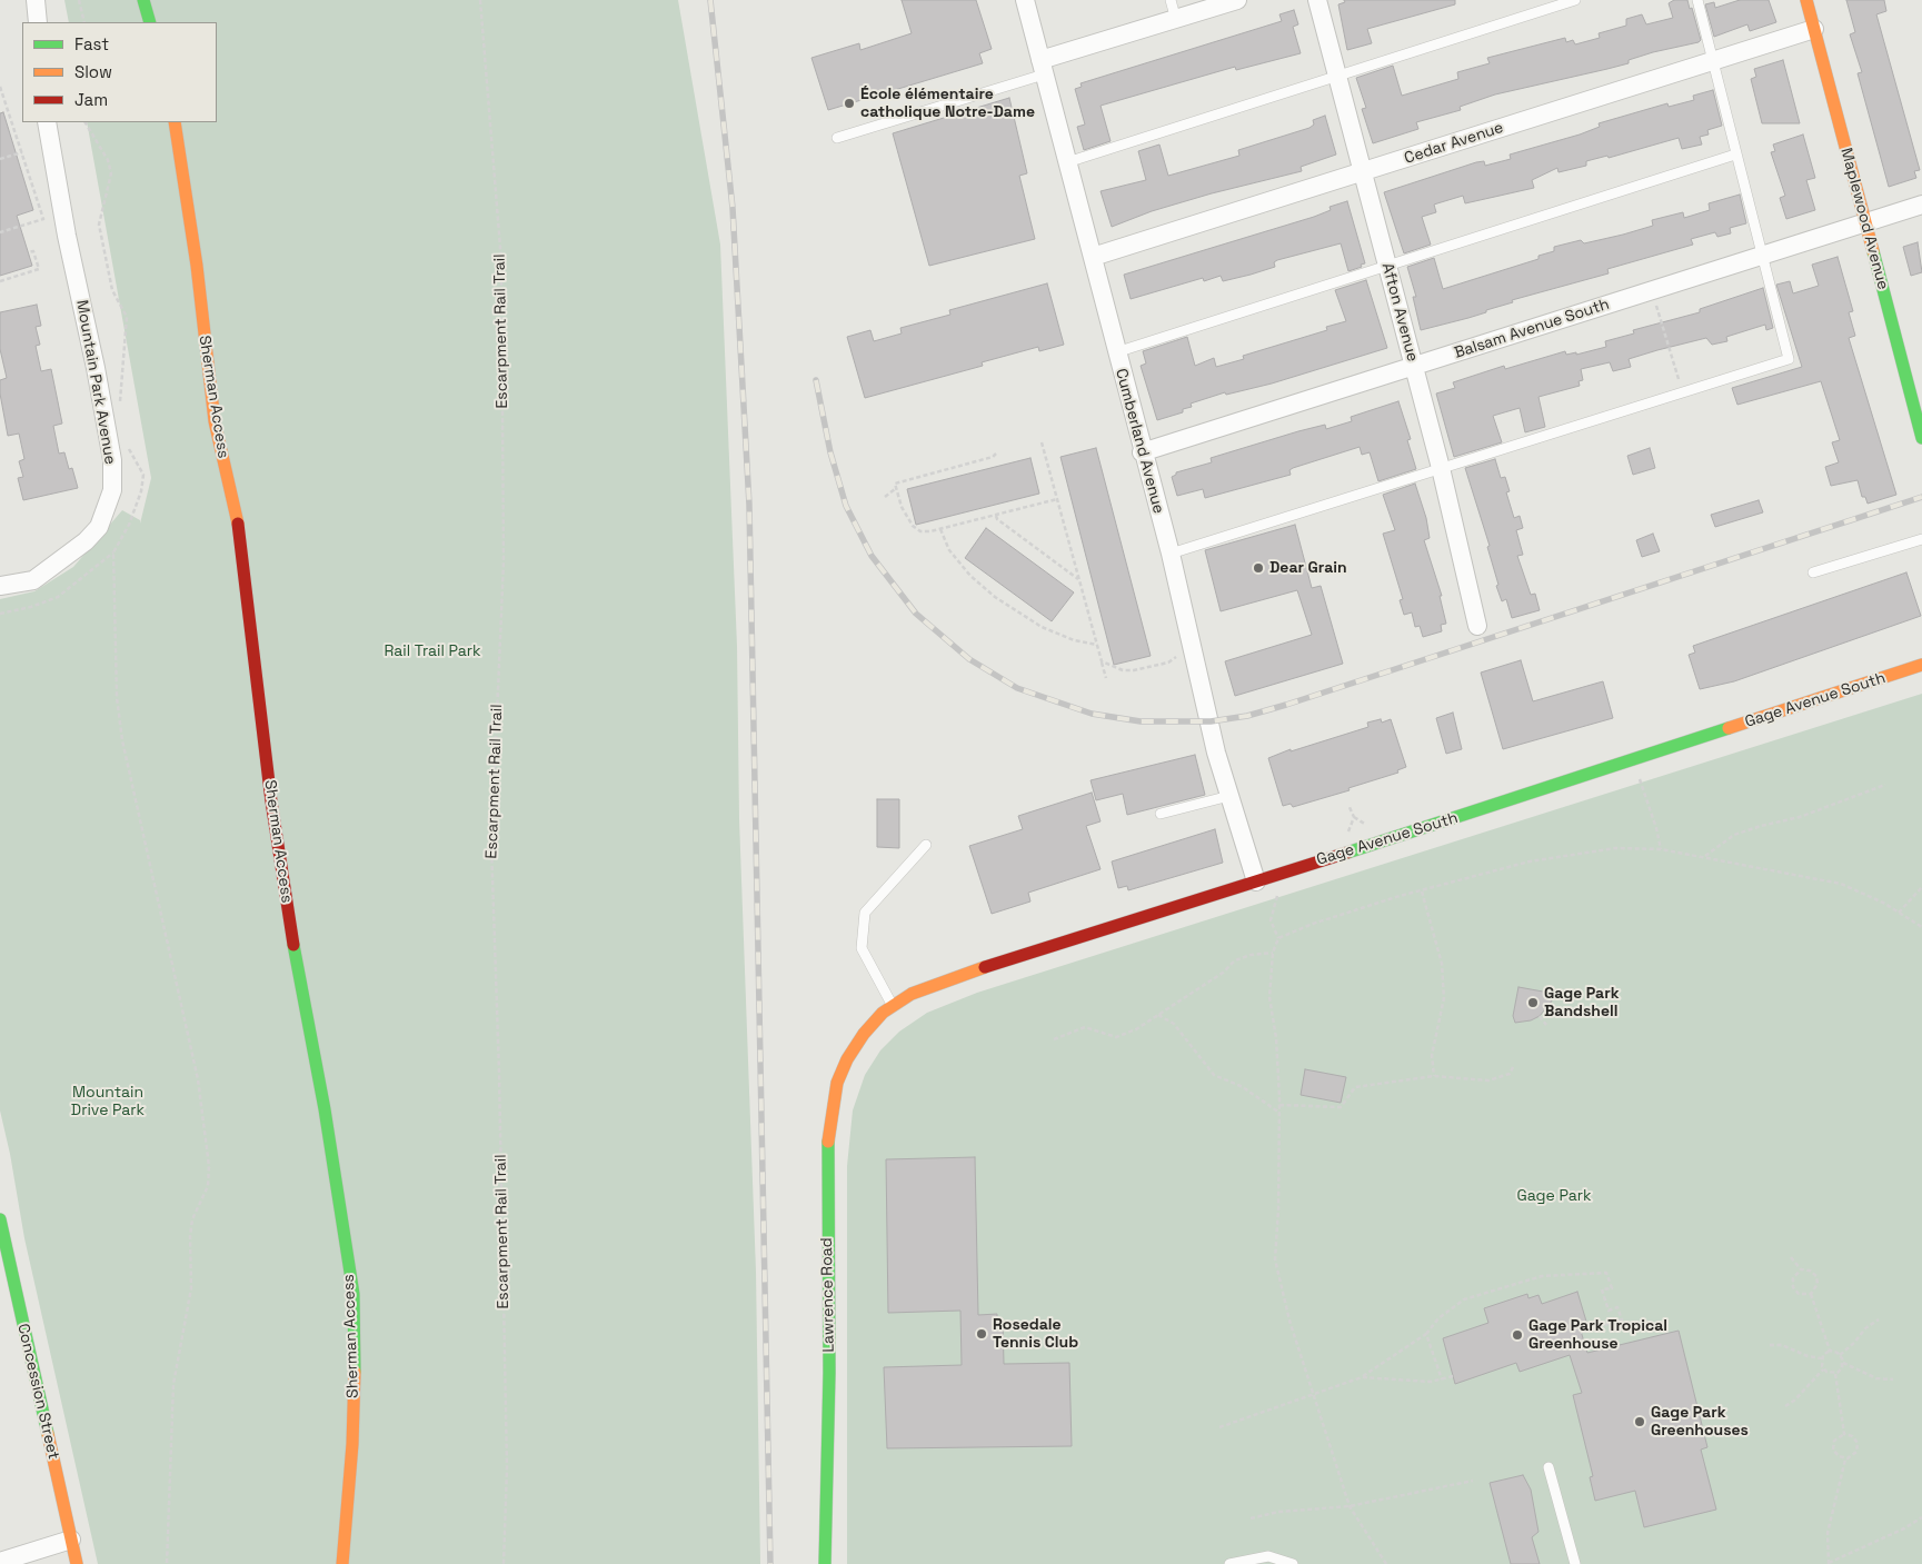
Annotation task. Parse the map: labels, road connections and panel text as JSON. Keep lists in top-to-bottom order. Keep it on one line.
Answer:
{"streets":{"street":["Cedar Avenue","Maplewood Avenue","Afton Avenue","Balsam Avenue South","Mountain Park Avenue","Sherman Access","Cumberland Avenue","Gage Avenue South","Lawrence Road","Concession Street"],"path":["Escarpment Rail Trail"]},"crossings":[["Cedar Avenue","Maplewood Avenue"],["Cedar Avenue","Afton Avenue"],["Cedar Avenue","Cumberland Avenue"],["Maplewood Avenue","Balsam Avenue South"],["Afton Avenue","Balsam Avenue South"],["Balsam Avenue South","Cumberland Avenue"],["Cumberland Avenue","Gage Avenue South"],["Gage Avenue South","Lawrence Road"]],"parks":["Rail Trail Park","Mountain Drive Park","Gage Park"],"places":["École élémentaire catholique Notre-Dame","Dear Grain","Gage Park Bandshell","Rosedale Tennis Club","Gage Park Tropical Greenhouse","Gage Park Greenhouses"],"legend":["Fast","Slow","Jam"]}
